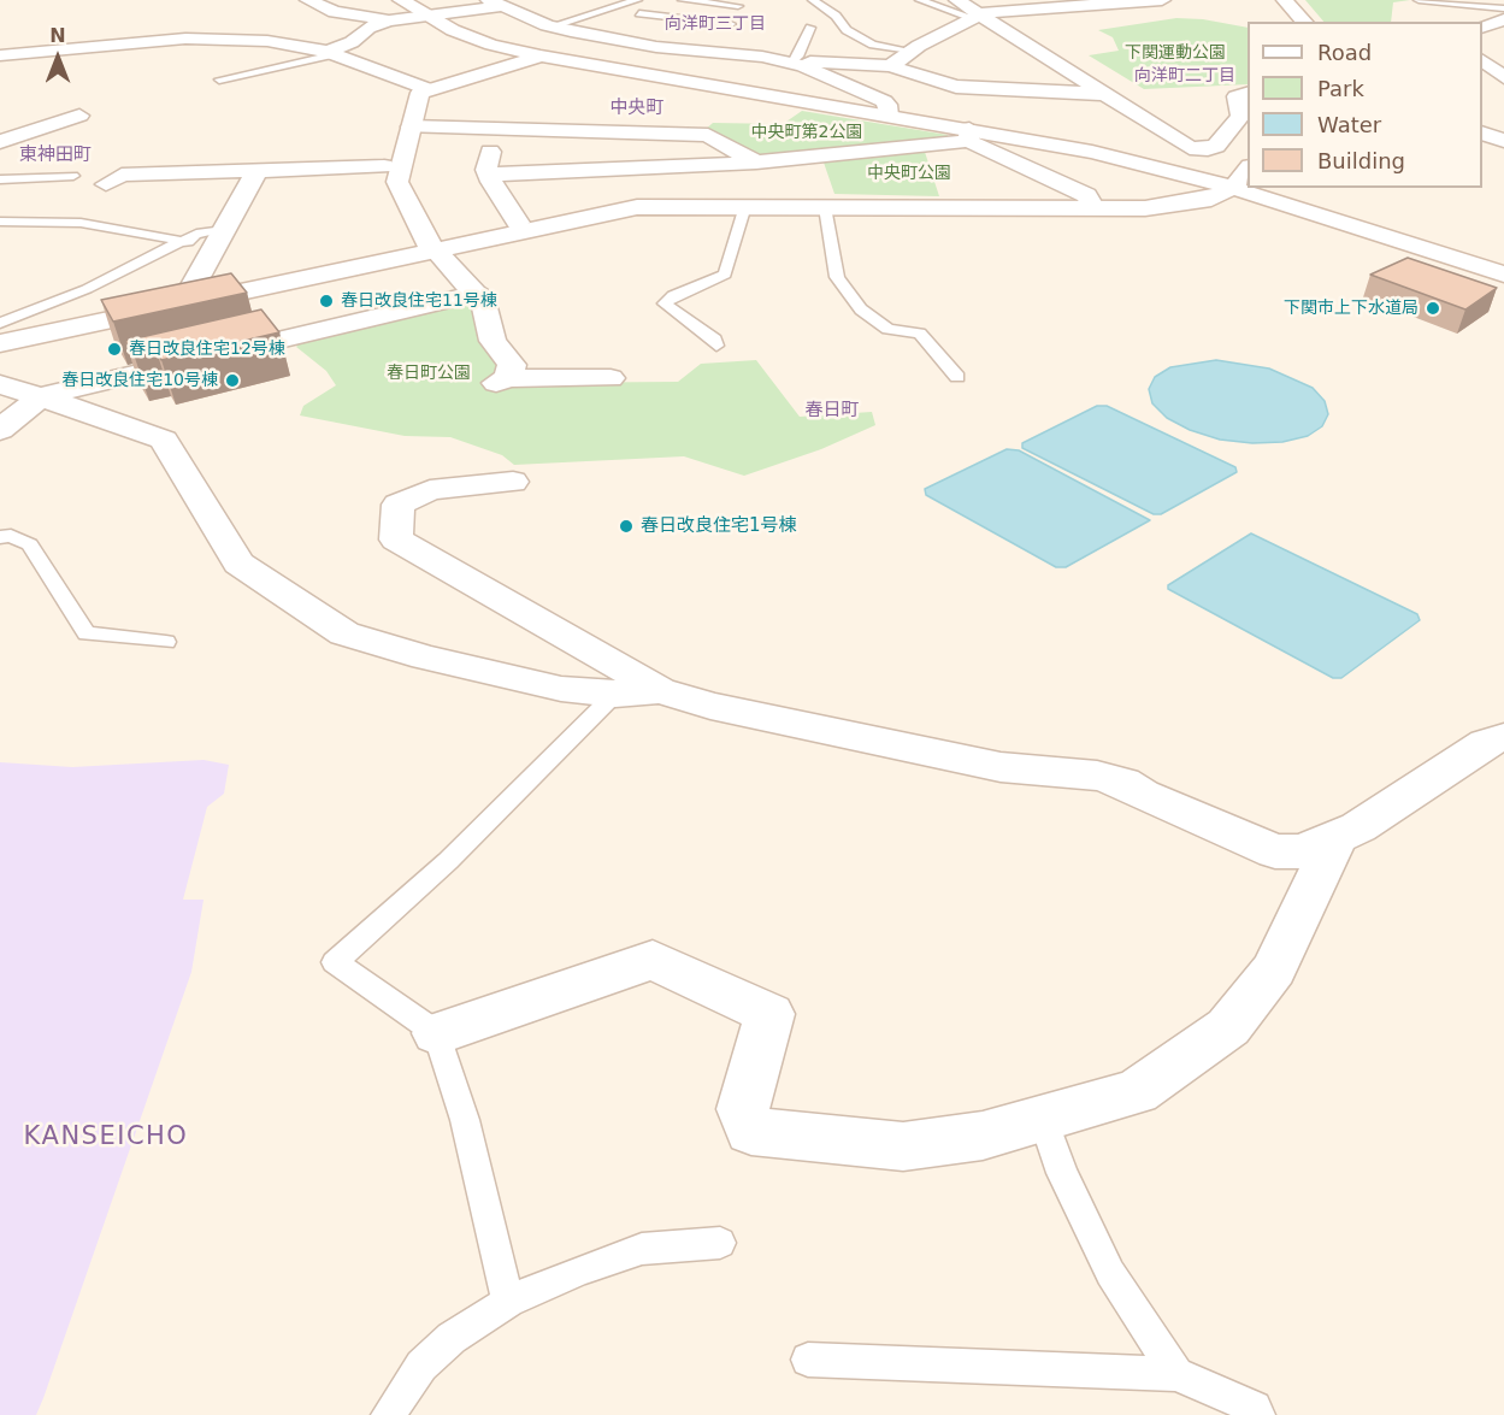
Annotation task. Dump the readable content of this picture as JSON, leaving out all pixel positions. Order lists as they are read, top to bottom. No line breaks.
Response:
{"districts":["向洋町三丁目","向洋町二丁目","中央町","東神田町","春日町","KANSEICHO"],"parks":["下関運動公園","中央町第2公園","中央町公園","春日町公園"],"places":["春日改良住宅11号棟","下関市上下水道局","春日改良住宅12号棟","春日改良住宅10号棟","春日改良住宅1号棟"],"legend":["Road","Park","Water","Building"],"north":"top"}
